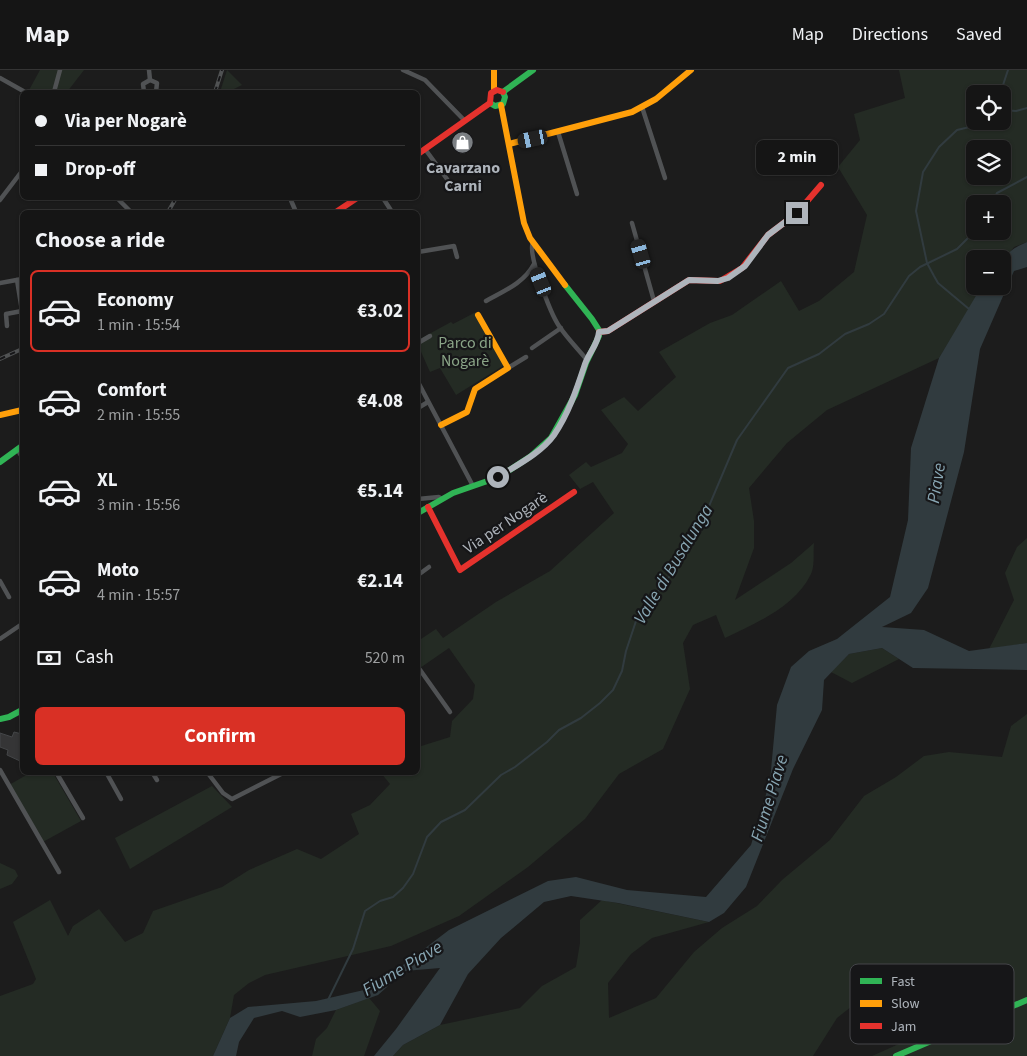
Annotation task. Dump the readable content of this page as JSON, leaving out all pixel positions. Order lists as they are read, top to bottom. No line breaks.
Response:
{"streets":{"street":["Via per Nogarè"]},"water":["Piave","Valle di Busalunga","Fiume Piave"],"parks":["Parco di Nogarè"],"places":{"shop":["Cavarzano Carni"]},"legend":["Fast","Slow","Jam"],"page":{"header":"Map","nav":["Map","Directions","Saved"],"map_buttons":["+","−"],"banner":["Via per Nogarè","Drop-off"],"bubble":"2 min","heading":"Choose a ride","list":[{"name":"Economy","note":"1 min · 15:54","value":"€3.02"},{"name":"Comfort","note":"2 min · 15:55","value":"€4.08"},{"name":"XL","note":"3 min · 15:56","value":"€5.14"},{"name":"Moto","note":"4 min · 15:57","value":"€2.14"}],"pay":["Cash","520 m"],"buttons":"Confirm"}}
